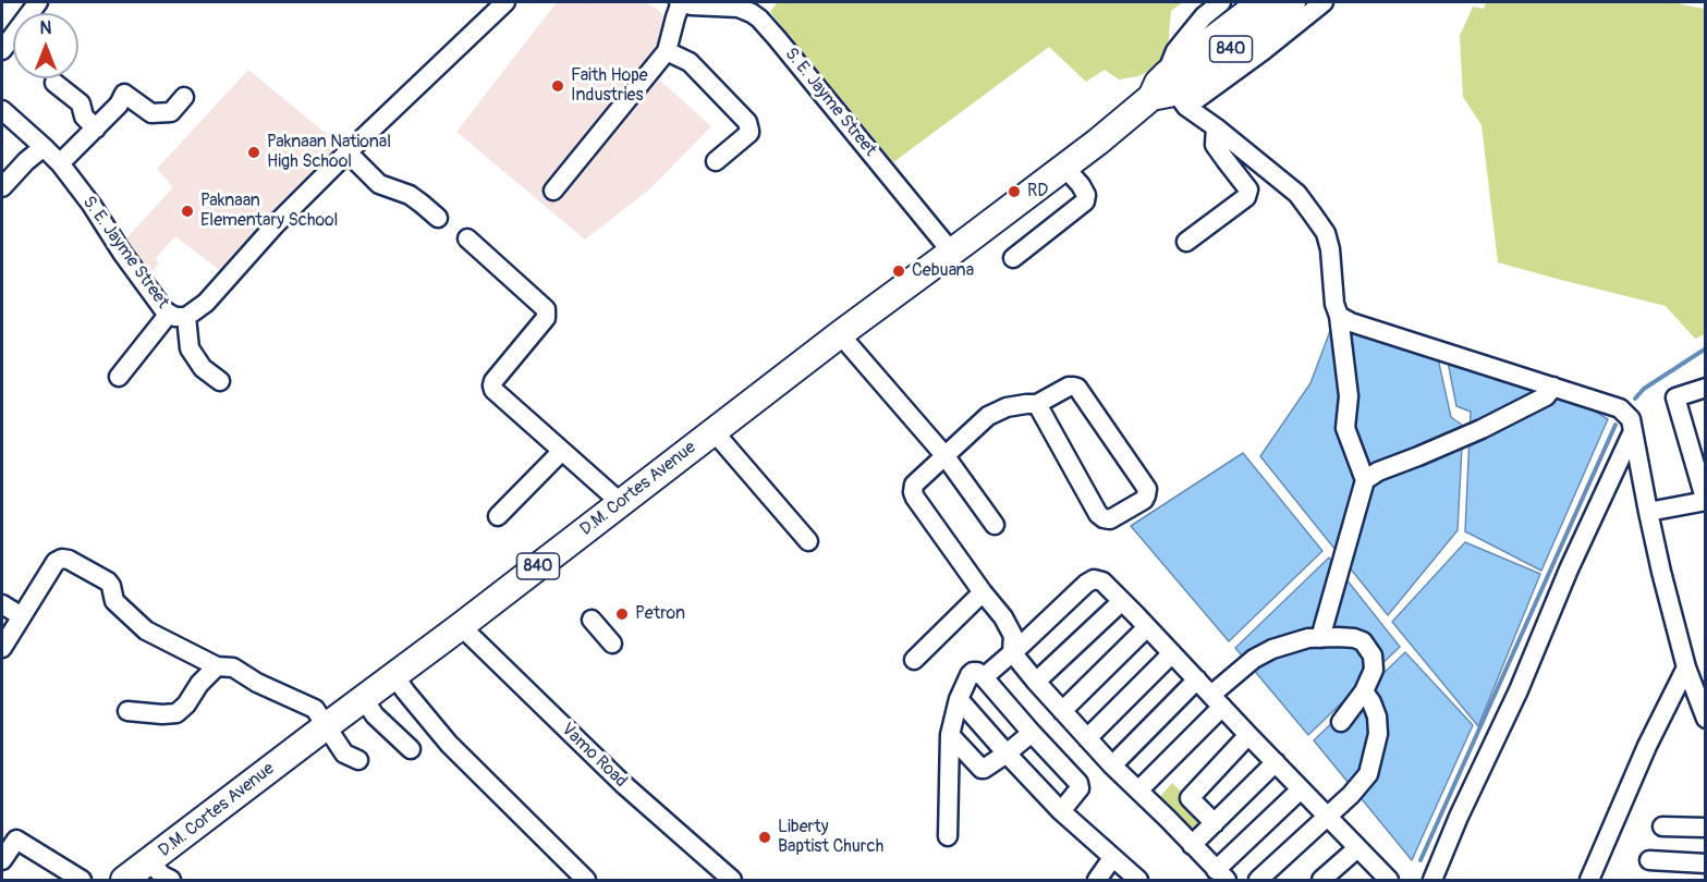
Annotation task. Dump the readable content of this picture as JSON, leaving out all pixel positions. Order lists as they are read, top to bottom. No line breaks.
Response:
{"streets":{"highway":["840","D.M. Cortes Avenue"],"street":["S. E. Jayme Street","Vamo Road"]},"crossings":[["S. E. Jayme Street","D.M. Cortes Avenue"],["D.M. Cortes Avenue","Vamo Road"]],"places":["Faith Hope Industries","Paknaan National High School","RD","Paknaan Elementary School","Cebuana","Petron","Liberty Baptist Church"],"north":"top"}
